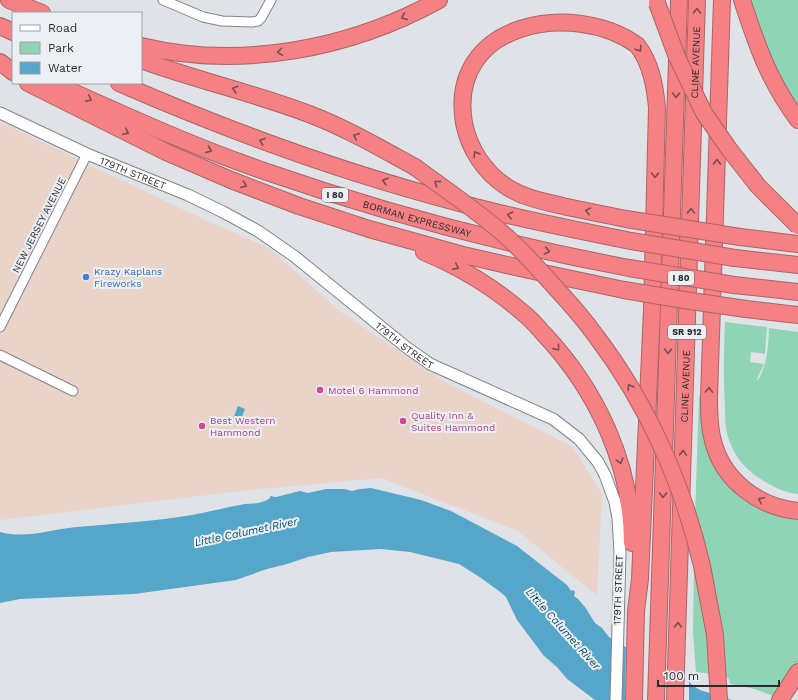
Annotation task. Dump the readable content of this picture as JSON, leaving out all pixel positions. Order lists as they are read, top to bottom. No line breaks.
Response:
{"streets":{"highway":["CLINE AVENUE","I 80","BORMAN EXPRESSWAY","SR 912"],"street":["179TH STREET","NEW JERSEY AVENUE"]},"crossings":[["179TH STREET","NEW JERSEY AVENUE"]],"water":["Little Calumet River"],"places":["Krazy Kaplans Fireworks","Motel 6 Hammond","Quality Inn & Suites Hammond","Best Western Hammond"],"legend":["Road","Park","Water"],"scale_bar":"100 m"}
